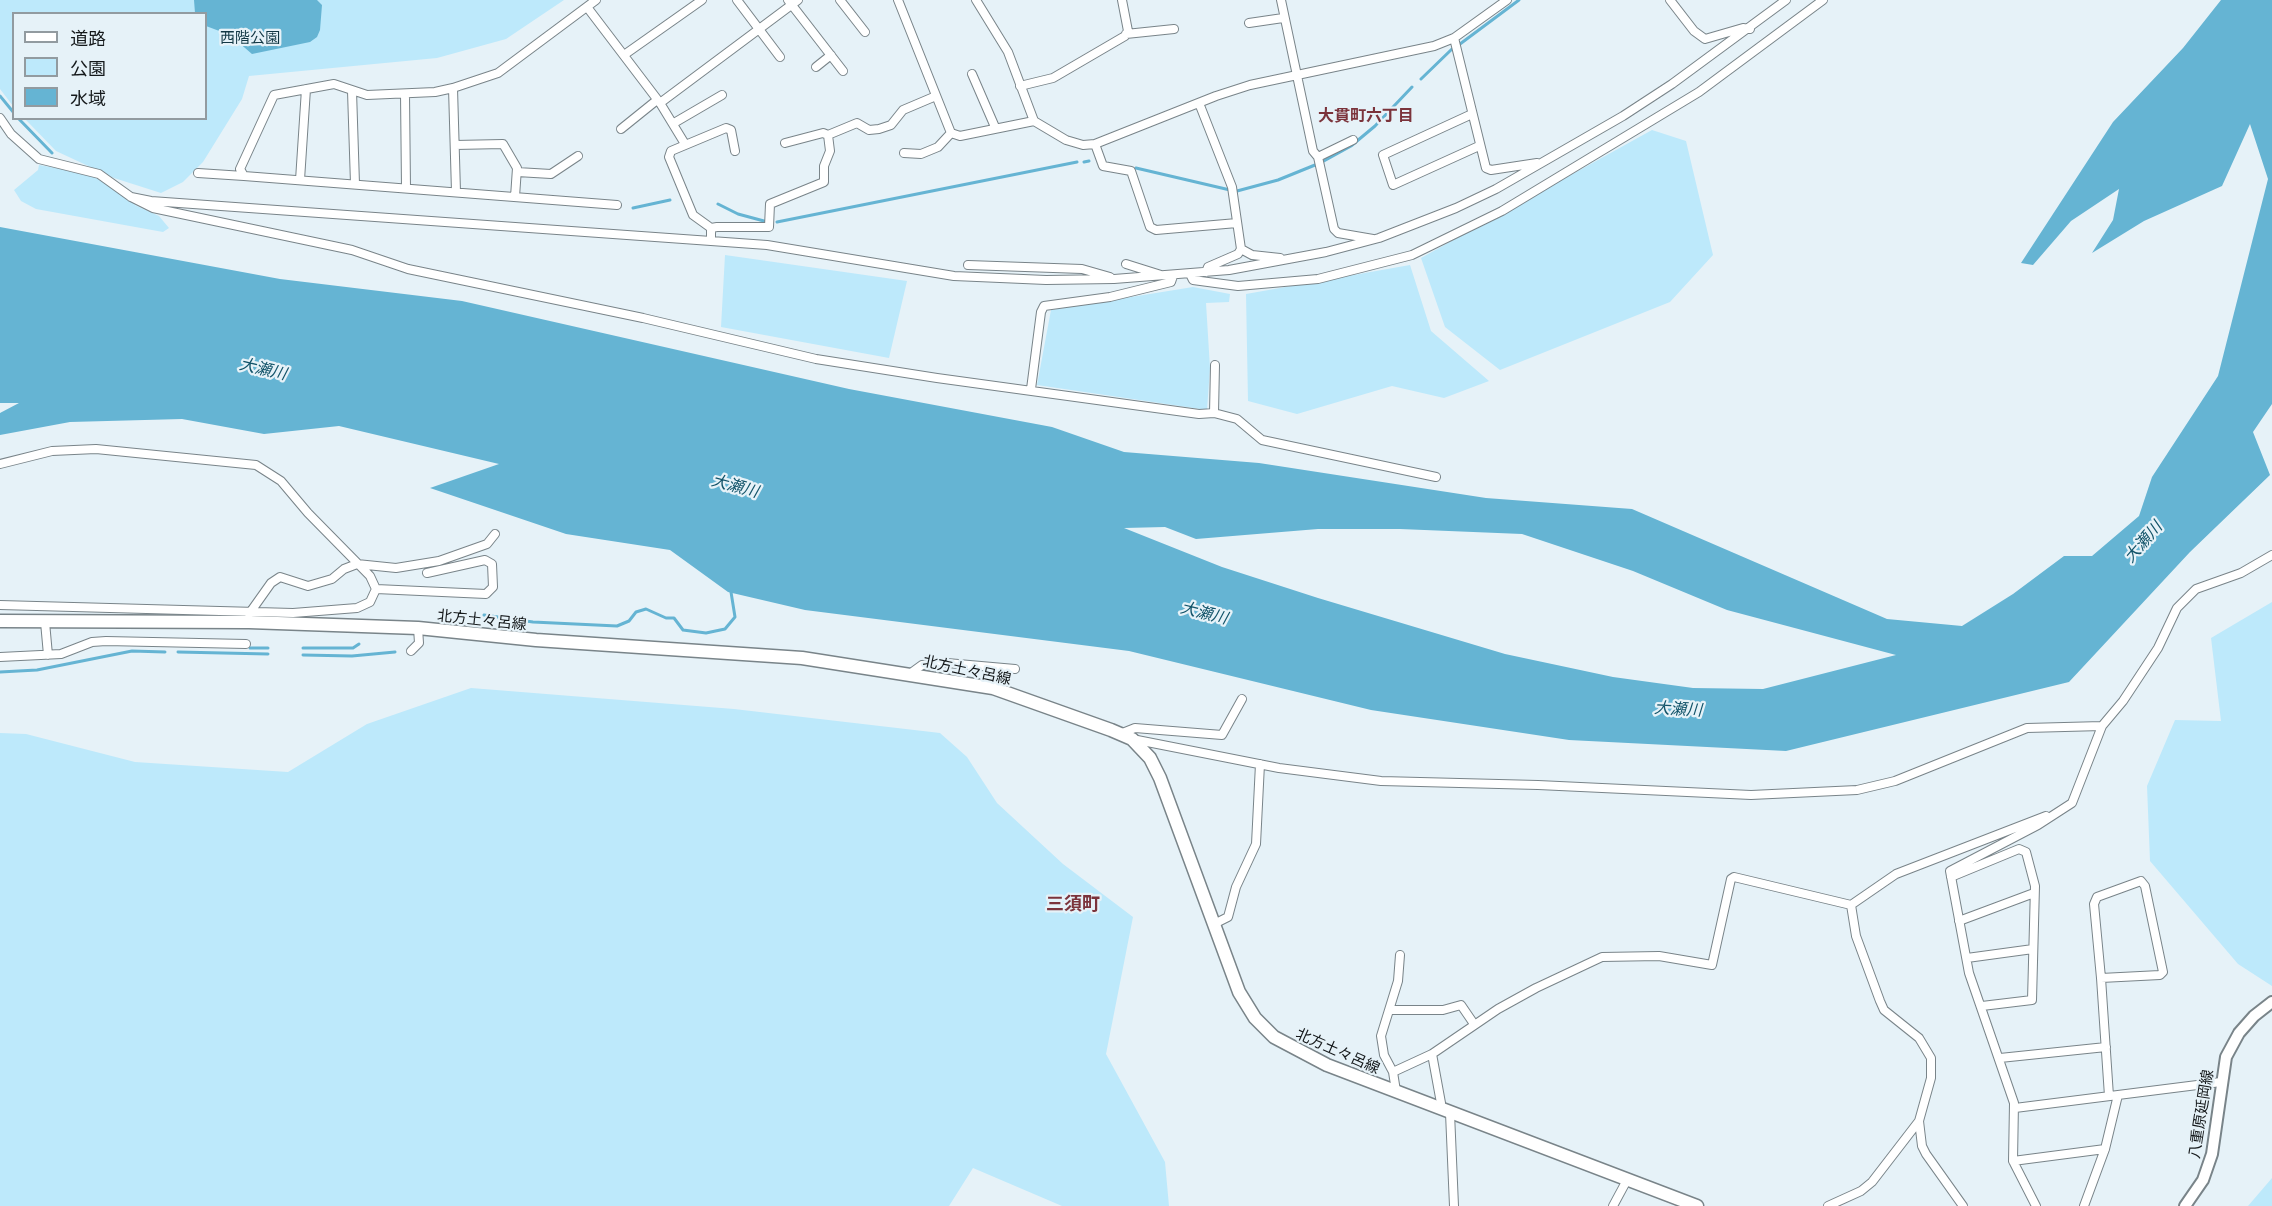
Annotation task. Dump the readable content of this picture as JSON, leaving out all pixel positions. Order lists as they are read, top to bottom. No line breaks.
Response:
{"streets":{"main road":["北方土々呂線","八重原延岡線"]},"districts":["大貫町六丁目","三須町"],"water":["大瀬川"],"parks":["西階公園"],"legend":["道路","公園","水域"]}
